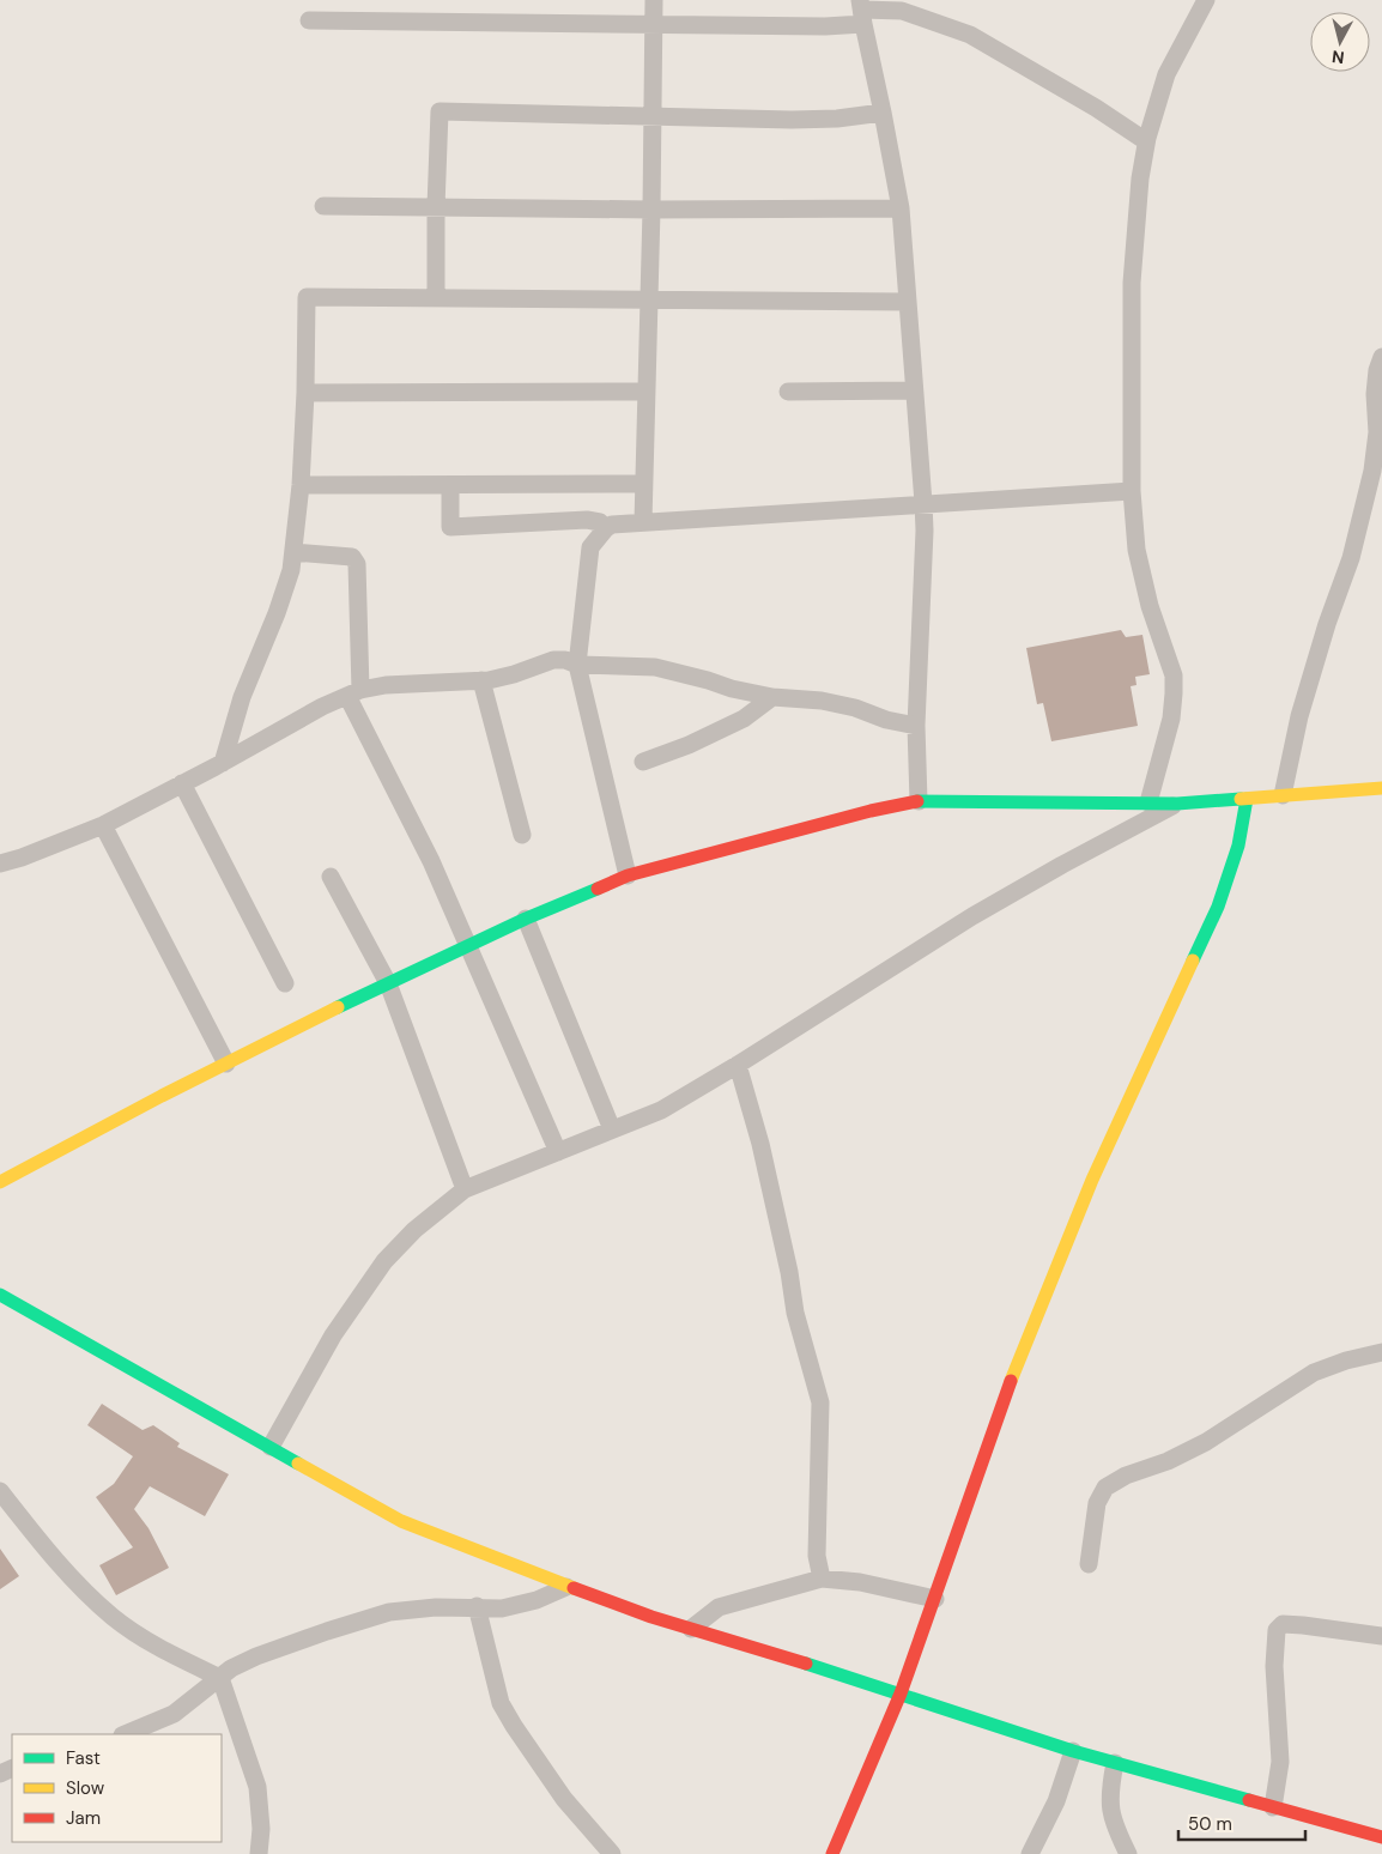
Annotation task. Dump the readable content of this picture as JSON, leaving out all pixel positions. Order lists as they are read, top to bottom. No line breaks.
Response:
{"legend":["Fast","Slow","Jam"],"scale_bar":"50 m","north":"bottom"}
